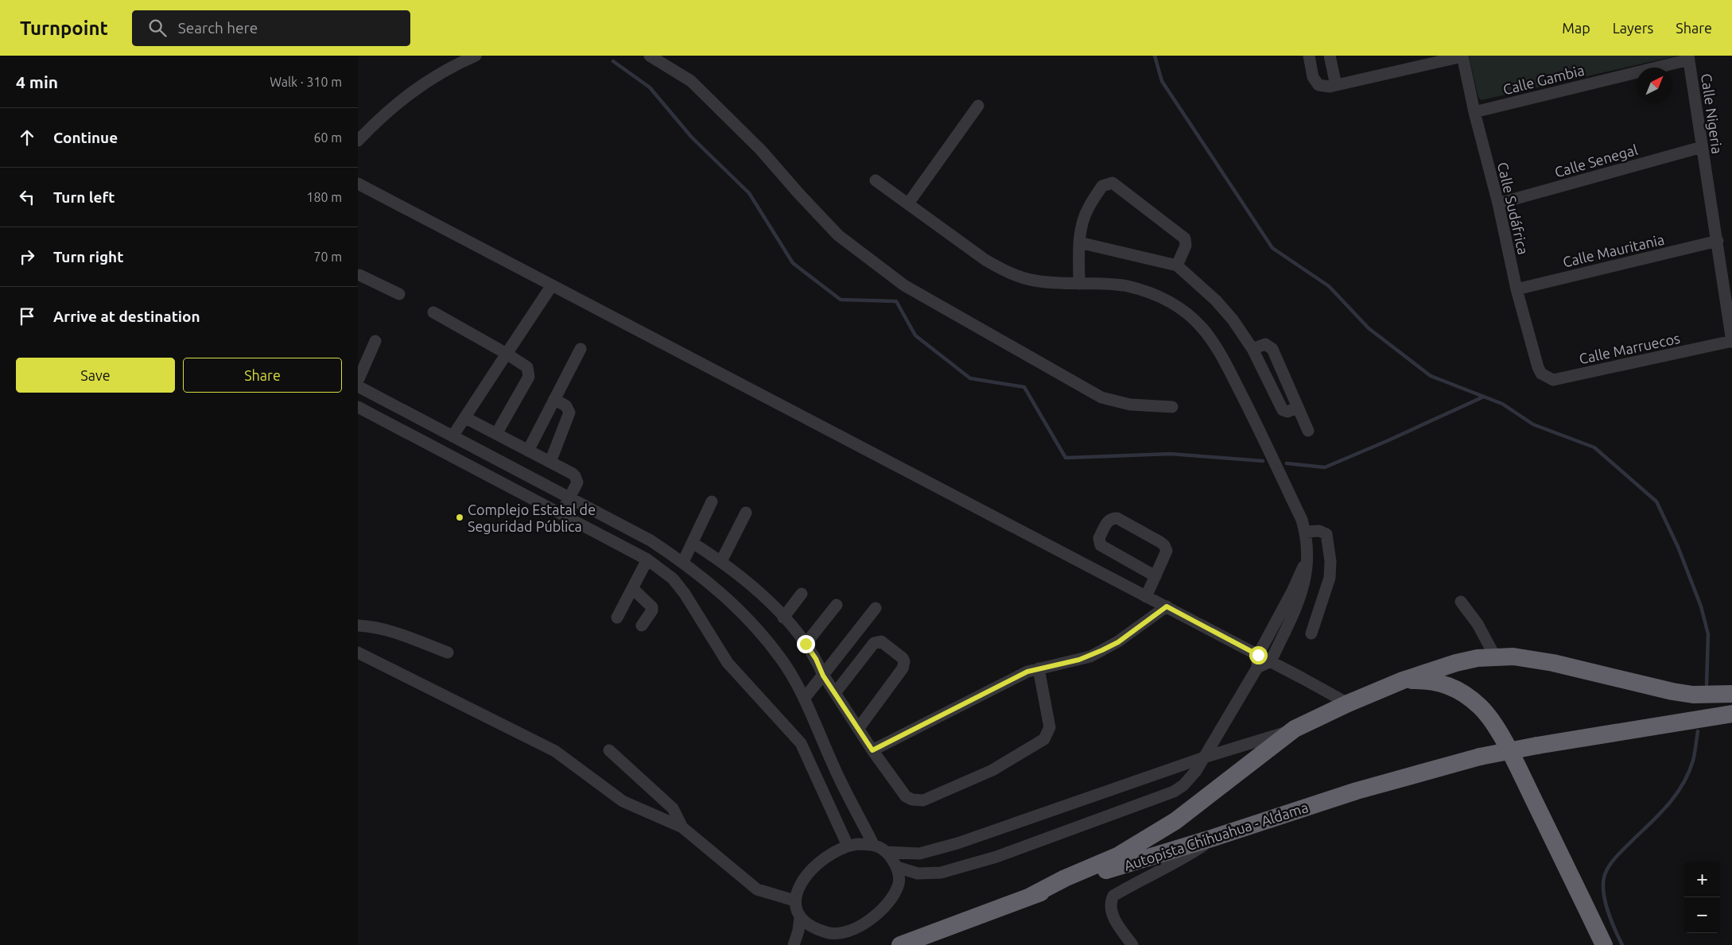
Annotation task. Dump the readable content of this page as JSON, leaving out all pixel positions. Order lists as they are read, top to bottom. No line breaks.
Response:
{"streets":{"highway":["Autopista Chihuahua - Aldama"],"street":["Calle Gambia","Calle Nigeria","Calle Senegal","Calle Sudáfrica","Calle Mauritania","Calle Marruecos"]},"crossings":[["Calle Gambia","Calle Nigeria"],["Calle Gambia","Calle Sudáfrica"],["Calle Nigeria","Calle Senegal"],["Calle Nigeria","Calle Mauritania"],["Calle Nigeria","Calle Marruecos"],["Calle Senegal","Calle Sudáfrica"],["Calle Sudáfrica","Calle Mauritania"],["Calle Sudáfrica","Calle Marruecos"]],"places":["Complejo Estatal de Seguridad Pública"],"north":"top right","page":{"header":"Turnpoint","search":"Search here","nav":["Map","Layers","Share"],"heading":["4 min","Walk · 310 m"],"list":[["Continue","60 m"],["Turn left","180 m"],["Turn right","70 m"],"Arrive at destination"],"buttons":["Save","Share"],"map_buttons":["+","−"]}}
